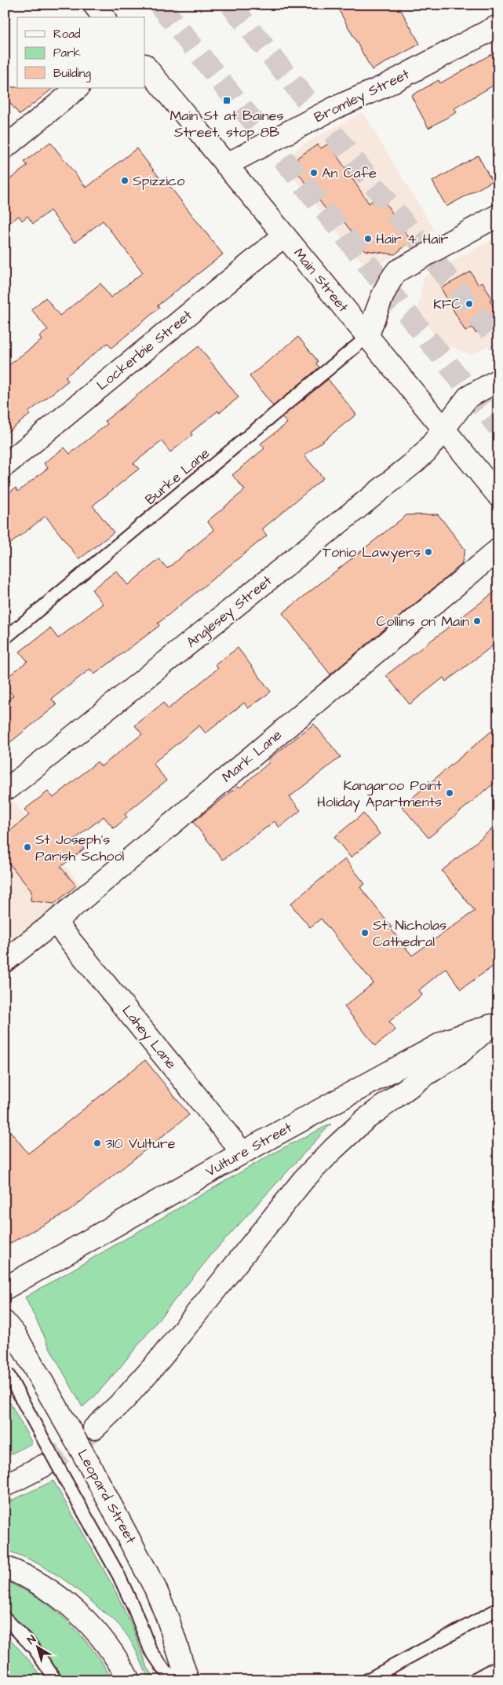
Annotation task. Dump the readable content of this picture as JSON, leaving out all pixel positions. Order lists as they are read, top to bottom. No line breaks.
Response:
{"streets":{"main road":["Bromley Street","Main Street","Lockerbie Street","Anglesey Street","Mark Lane","Lahey Lane","Vulture Street","Leopard Street"],"lane":["Burke Lane"]},"crossings":[["Bromley Street","Main Street"],["Main Street","Lockerbie Street"],["Main Street","Burke Lane"],["Main Street","Anglesey Street"],["Mark Lane","Lahey Lane"],["Lahey Lane","Vulture Street"]],"places":{"transit":["Main St at Baines Street, stop 8B"],"other":["An Cafe","Spizzico","Hair 4 Hair","KFC","Tonio Lawyers","Collins on Main","Kangaroo Point Holiday Apartments","St Joseph's Parish School","St. Nicholas Cathedral","310 Vulture"]},"legend":["Road","Park","Building"],"north":"top left"}
